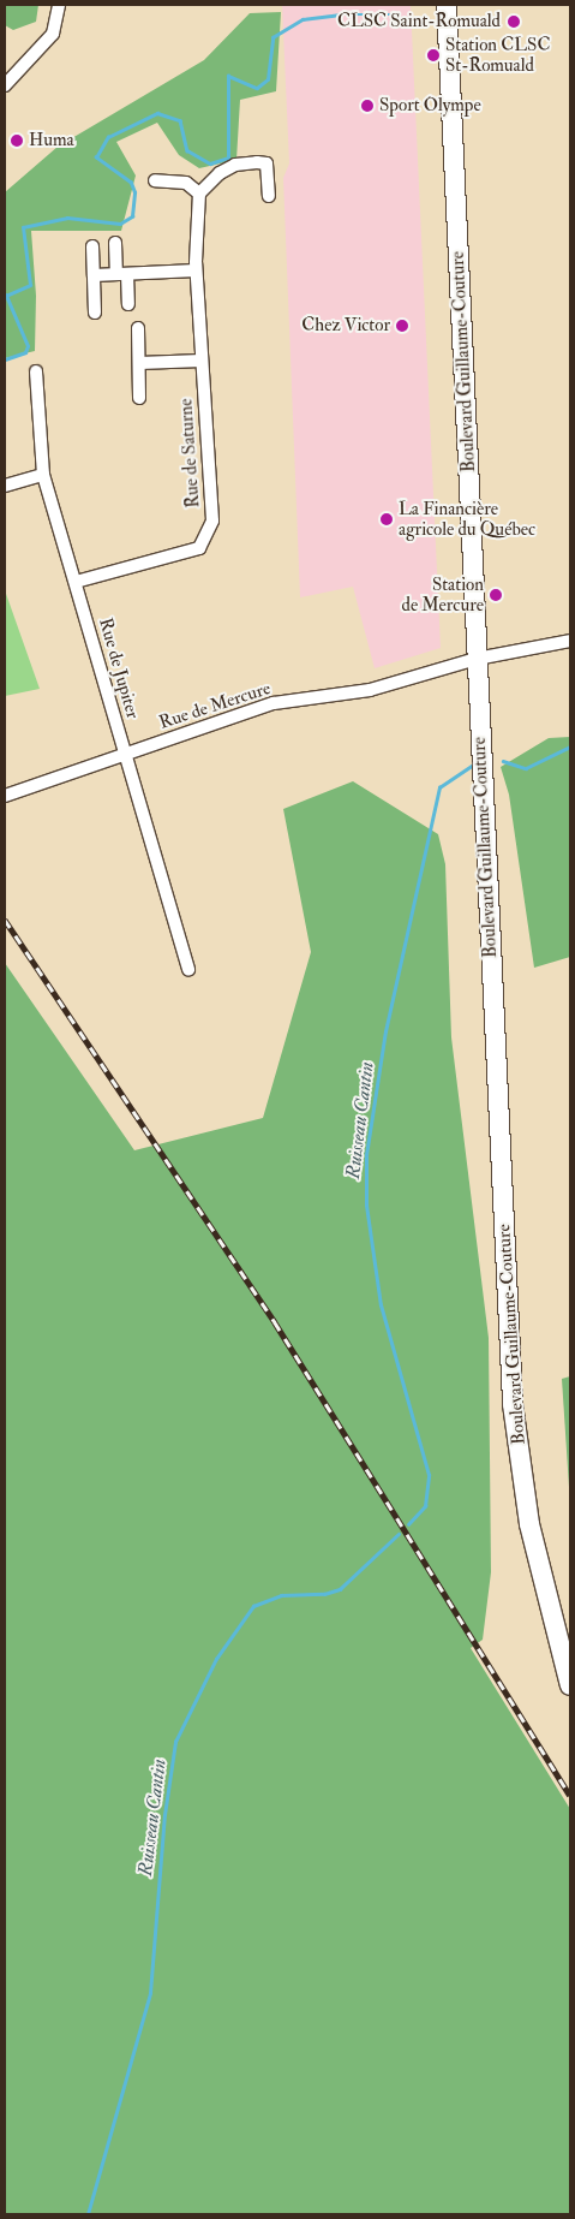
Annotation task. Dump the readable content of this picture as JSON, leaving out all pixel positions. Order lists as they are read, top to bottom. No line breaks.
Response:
{"streets":{"main road":["Boulevard Guillaume-Couture"],"street":["Rue de Saturne","Rue de Jupiter","Rue de Mercure"]},"crossings":[["Boulevard Guillaume-Couture","Rue de Mercure"],["Rue de Saturne","Rue de Jupiter"],["Rue de Jupiter","Rue de Mercure"]],"water":["Ruisseau Cantin"],"places":["CLSC Saint-Romuald","Station CLSC St-Romuald","Sport Olympe","Huma","Chez Victor","La Financière agricole du Québec","Station de Mercure"]}
